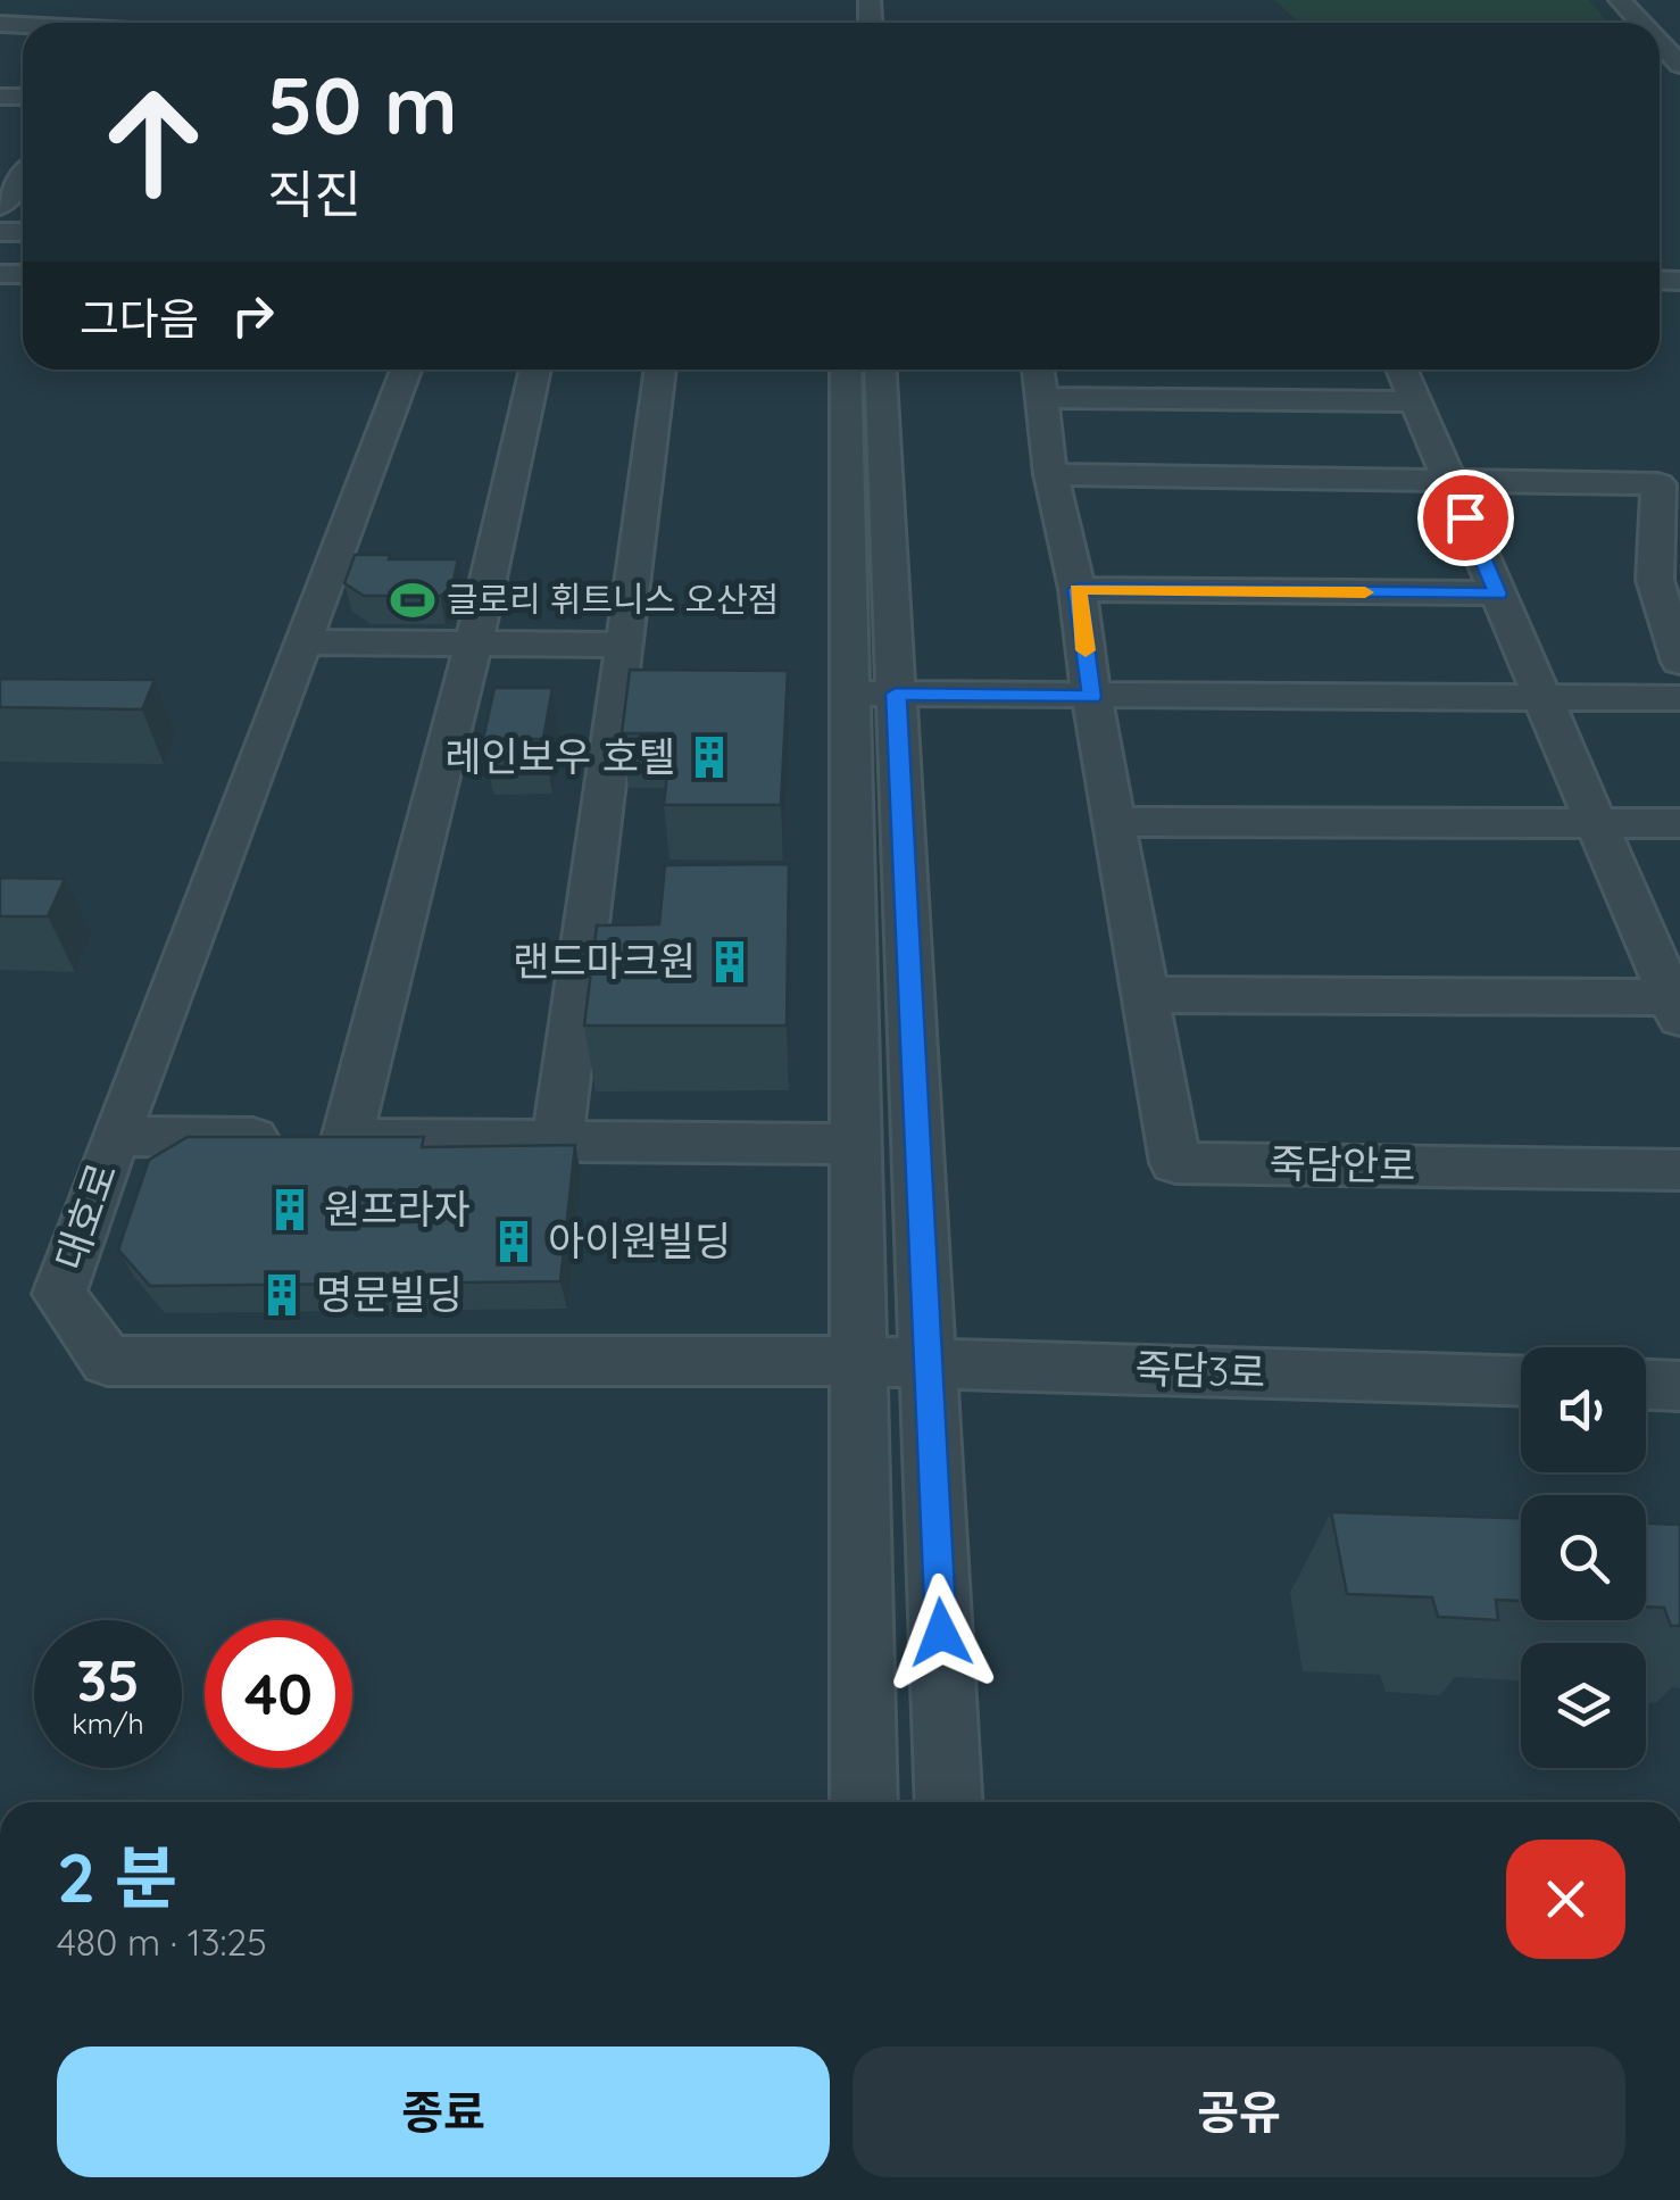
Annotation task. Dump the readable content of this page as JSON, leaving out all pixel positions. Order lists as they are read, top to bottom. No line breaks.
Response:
{"streets":{"street":["죽담안로","대호로","죽담3로"]},"crossings":[["대호로","죽담3로"]],"places":{"sports":["글로리 휘트니스 오산점"],"building":["레인보우 호텔","랜드마크원","원프라자","아이원빌딩","명문빌딩"]},"page":{"turn":["50 m","직진"],"then":"그다음","speed":"35 km/h","limit":"40","heading":["2 분","480 m · 13:25"],"buttons":["종료","공유"]}}
